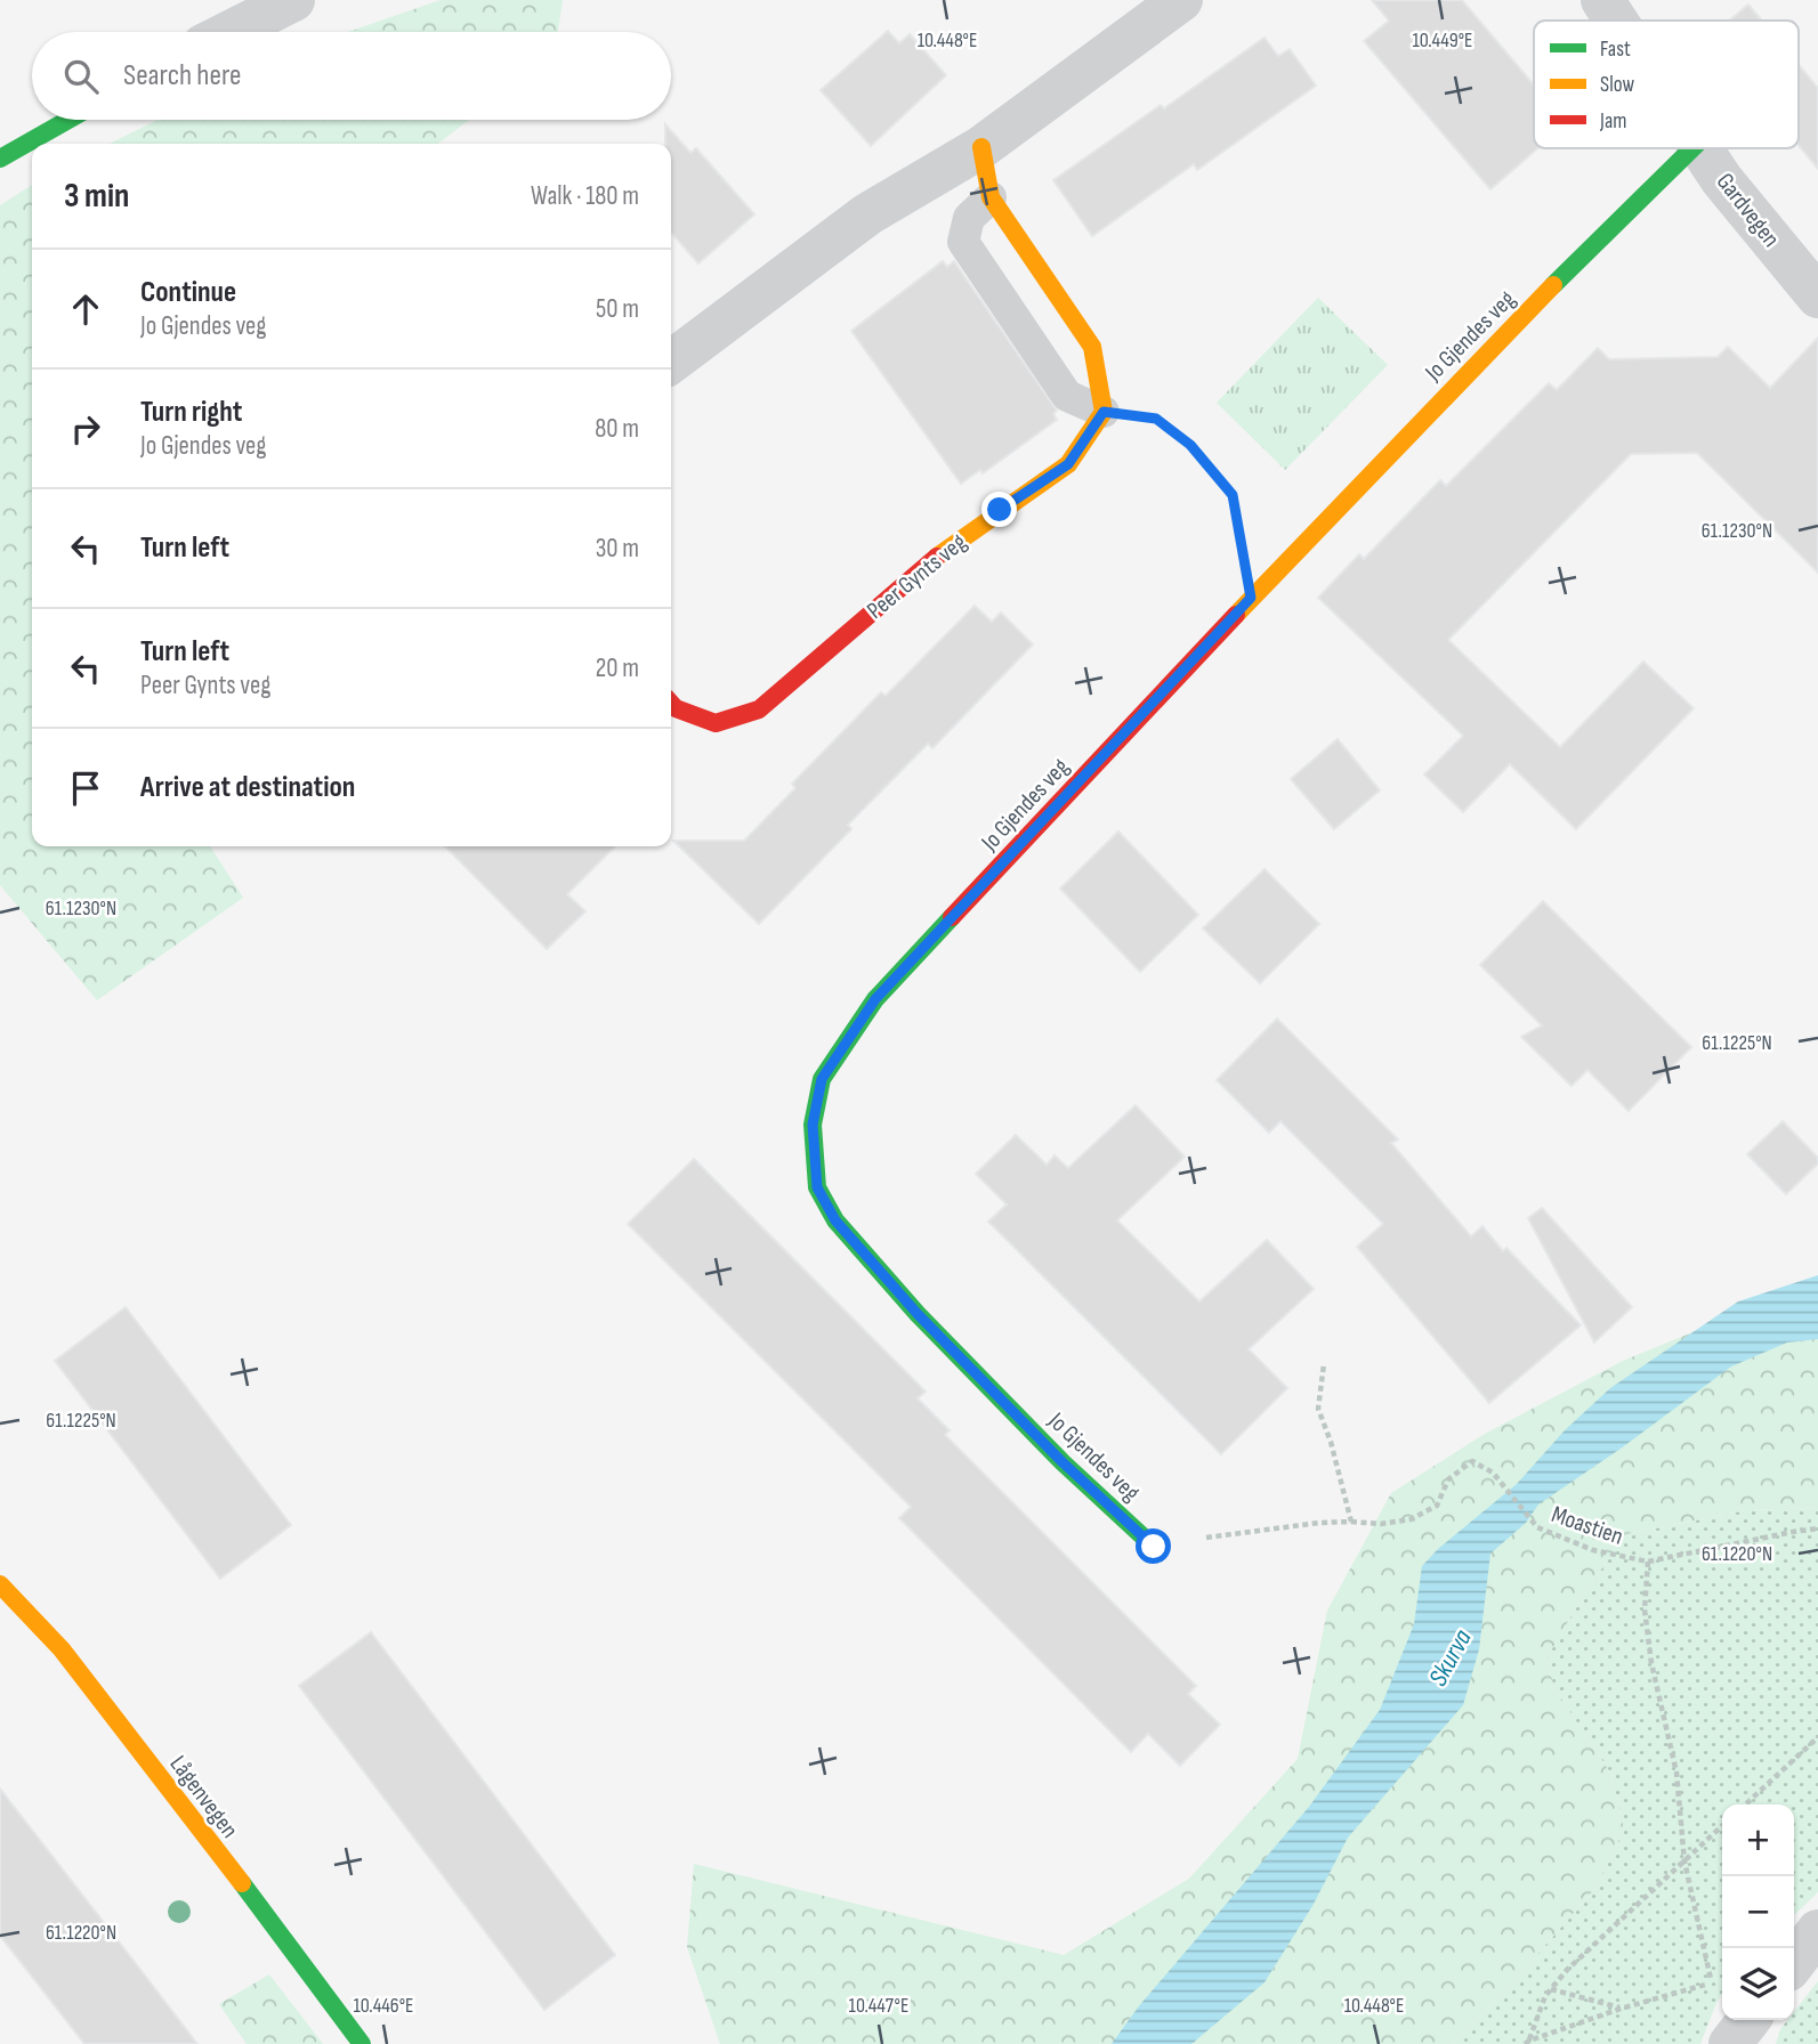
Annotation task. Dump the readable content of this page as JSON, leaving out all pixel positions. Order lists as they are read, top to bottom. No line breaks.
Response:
{"streets":{"street":["Gardvegen","Jo Gjendes veg","Peer Gynts veg","Lågenvegen"],"path":["Moastien"]},"crossings":[["Jo Gjendes veg","Moastien"]],"water":["Skurva"],"legend":["Fast","Slow","Jam"],"page":{"search":"Search here","heading":["3 min","Walk · 180 m"],"list":[["Continue","Jo Gjendes veg","50 m"],["Turn right","Jo Gjendes veg","80 m"],["Turn left","30 m"],["Turn left","Peer Gynts veg","20 m"],"Arrive at destination"],"map_buttons":["+","−"]},"coordinates":["10.449°E","10.448°E","61.1230°N","61.1225°N","61.1220°N","10.446°E","10.447°E"]}
